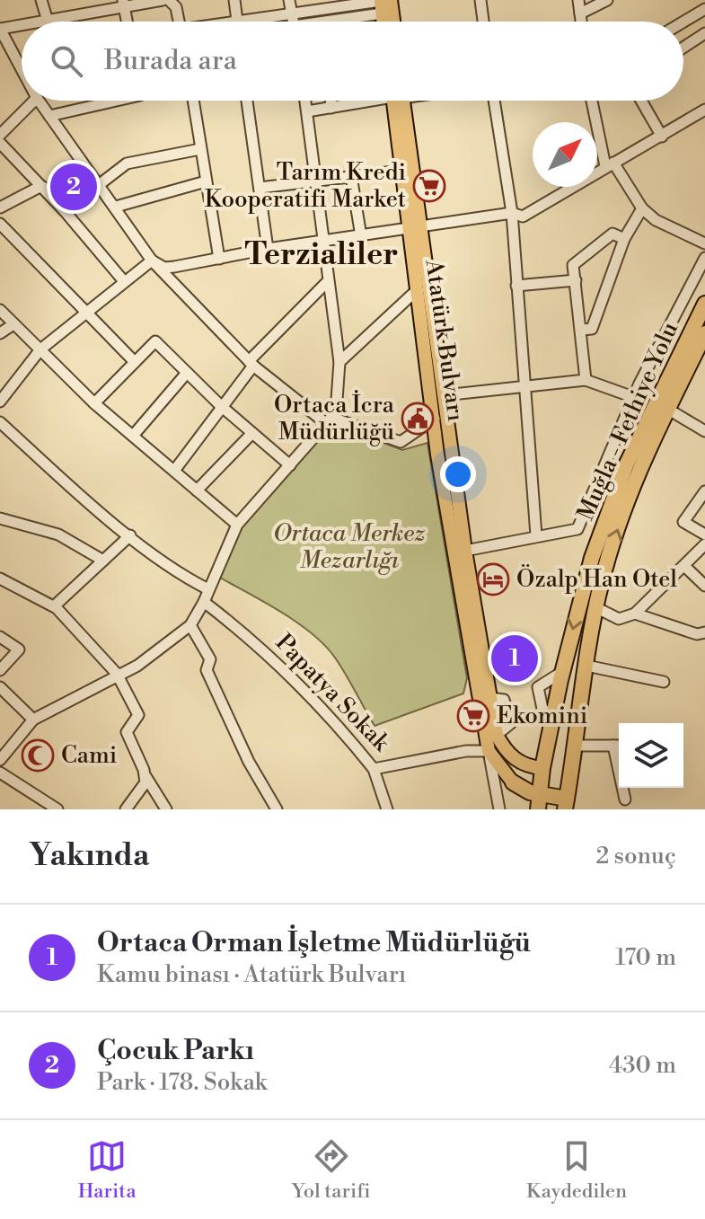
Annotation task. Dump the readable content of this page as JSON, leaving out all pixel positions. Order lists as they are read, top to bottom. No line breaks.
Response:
{"streets":{"highway":["Muğla - Fethiye Yolu"],"main road":["Atatürk Bulvarı"],"street":["Papatya Sokak"]},"crossings":[["Atatürk Bulvarı","Muğla - Fethiye Yolu"],["Atatürk Bulvarı","Papatya Sokak"]],"districts":["Terzialiler"],"parks":["Ortaca Merkez Mezarlığı"],"places":{"supermarket":["Tarım Kredi Kooperatifi Market","Ekomini"],"public building":["Ortaca İcra Müdürlüğü"],"hotel":["Özalp Han Otel"],"mosque":["Cami"]},"north":"top right","page":{"search":"Burada ara","pins":["2","1"],"heading":["Yakında","2 sonuç"],"list":[{"mark":"1","name":"Ortaca Orman İşletme Müdürlüğü","note":"Kamu binası · Atatürk Bulvarı","value":"170 m"},{"mark":"2","name":"Çocuk Parkı","note":"Park · 178. Sokak","value":"430 m"}],"nav":["Harita","Yol tarifi","Kaydedilen"]}}
